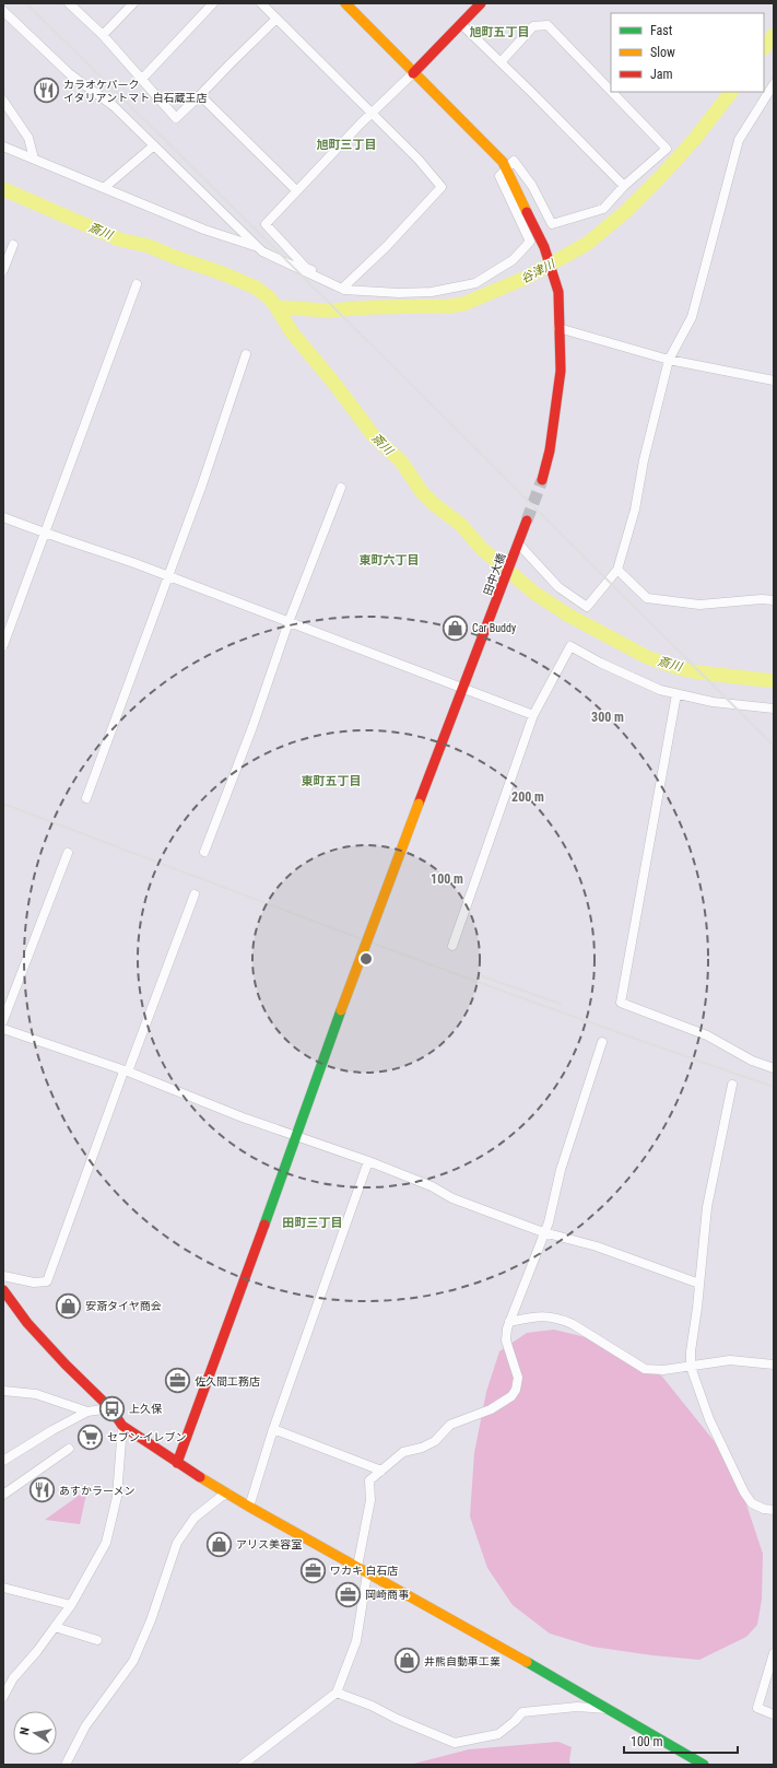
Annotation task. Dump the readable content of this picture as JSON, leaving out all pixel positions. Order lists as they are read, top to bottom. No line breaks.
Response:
{"streets":{"street":["田中大橋"]},"districts":["旭町五丁目","旭町三丁目","東町六丁目","東町五丁目","田町三丁目"],"water":["斎川","谷津川"],"places":{"restaurant":["カラオケパーク イタリアントマト 白石蔵王店","あすかラーメン"],"shop":["Car Buddy","安斎タイヤ商会","アリス美容室","井熊自動車工業"],"office":["佐久間工務店","ワカキ 白石店","岡崎商事"],"bus stop":["上久保"],"supermarket":["セブン-イレブン"]},"legend":["Fast","Slow","Jam"],"scale_bar":"100 m","north":"left","rings":["300 m","200 m","100 m"]}
